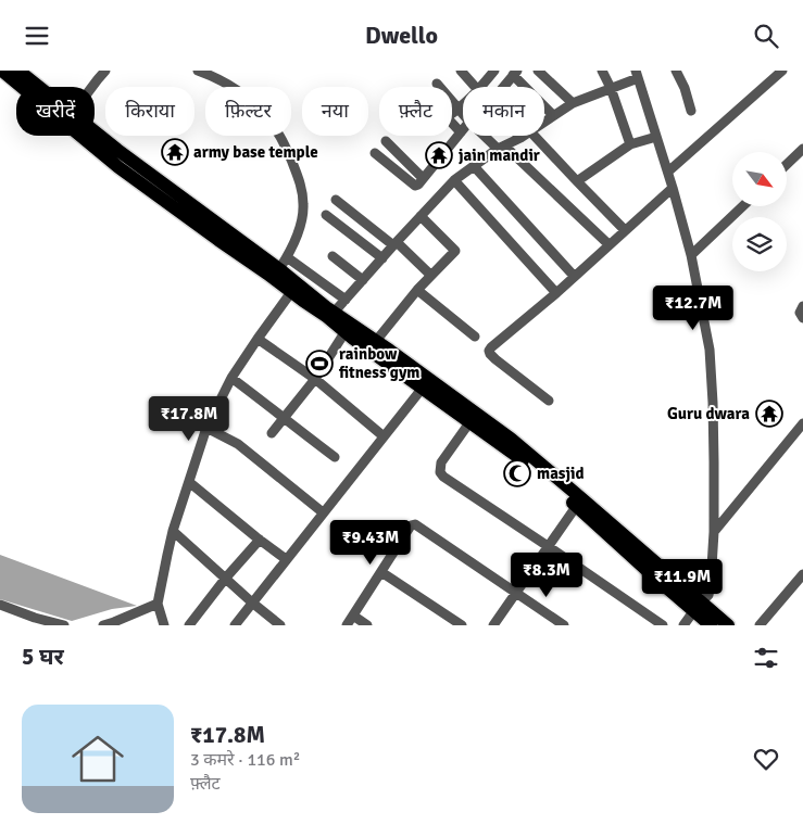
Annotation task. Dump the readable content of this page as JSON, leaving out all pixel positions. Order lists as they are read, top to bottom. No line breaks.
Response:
{"places":{"temple":["army base temple","jain mandir","Guru dwara"],"sports":["rainbow fitness gym"],"mosque":["masjid"]},"north":"bottom right","page":{"header":"Dwello","chip":["खरीदें","किराया","फ़िल्टर","नया","फ़्लैट","मकान"],"price":["₹12.7M","₹17.8M","₹9.43M","₹8.3M","₹11.9M"],"heading":"5 घर","list":[{"name":"₹17.8M","note":"3 कमरे · 116 m² · फ़्लैट"}]}}
